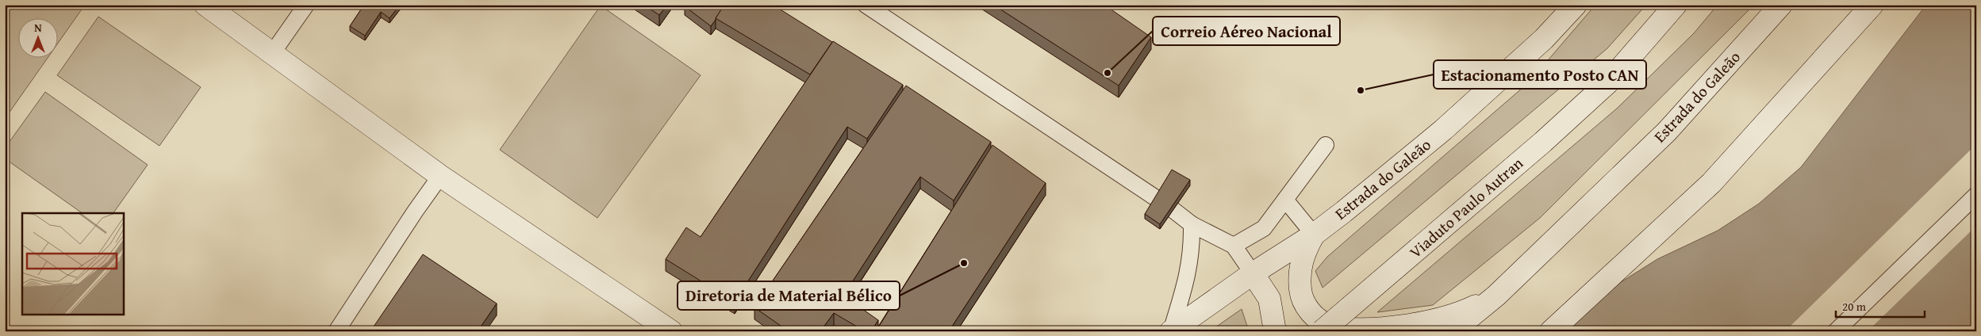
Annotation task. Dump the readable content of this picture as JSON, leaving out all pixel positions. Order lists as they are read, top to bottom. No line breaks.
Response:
{"streets":{"street":["Estrada do Galeão","Viaduto Paulo Autran"]},"places":["Correio Aéreo Nacional","Estacionamento Posto CAN","Diretoria de Material Bélico"],"scale_bar":"20 m","north":"top"}
